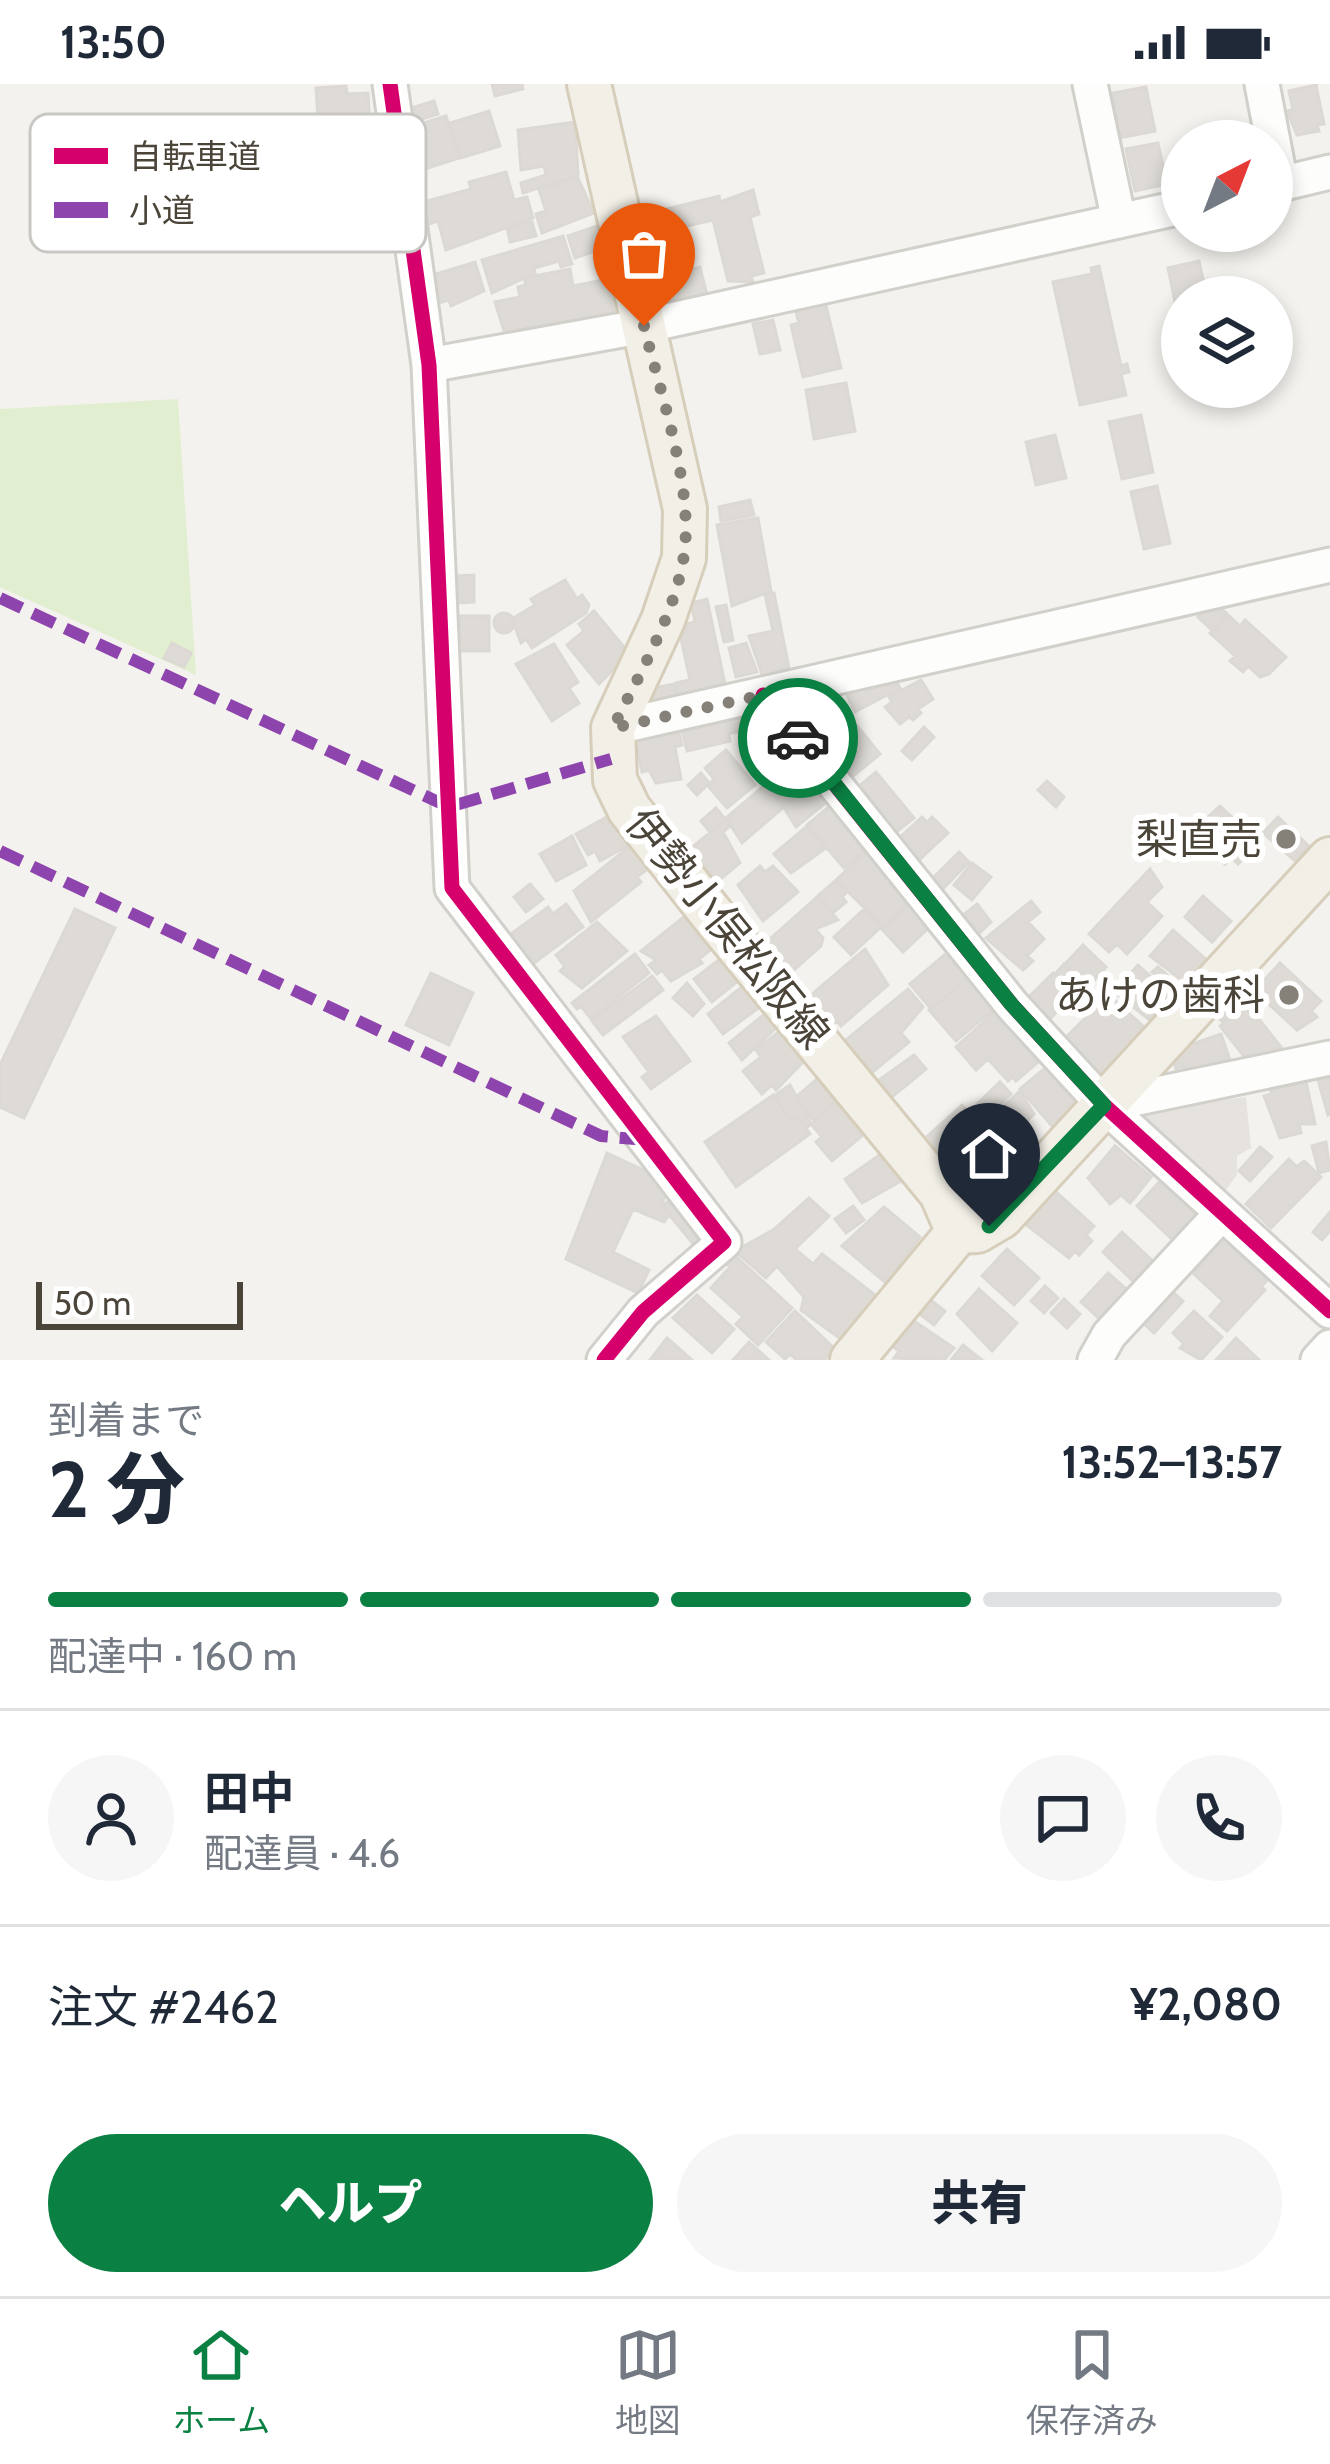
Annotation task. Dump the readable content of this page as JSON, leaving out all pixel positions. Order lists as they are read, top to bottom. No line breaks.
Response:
{"streets":{"main road":["伊勢小俣松阪線"]},"places":["梨直売","あけの歯科"],"legend":["自転車道","小道"],"scale_bar":"50 m","north":"top right","page":{"status":"13:50","scale":"50 m","heading":["2 分","到着まで","13:52–13:57"],"panel":["田中","配達員 · 4.6","注文 #2462","¥2,080"],"bar":"配達中 · 160 m","buttons":["ヘルプ","共有"],"tabs":["ホーム","地図","保存済み"]}}
